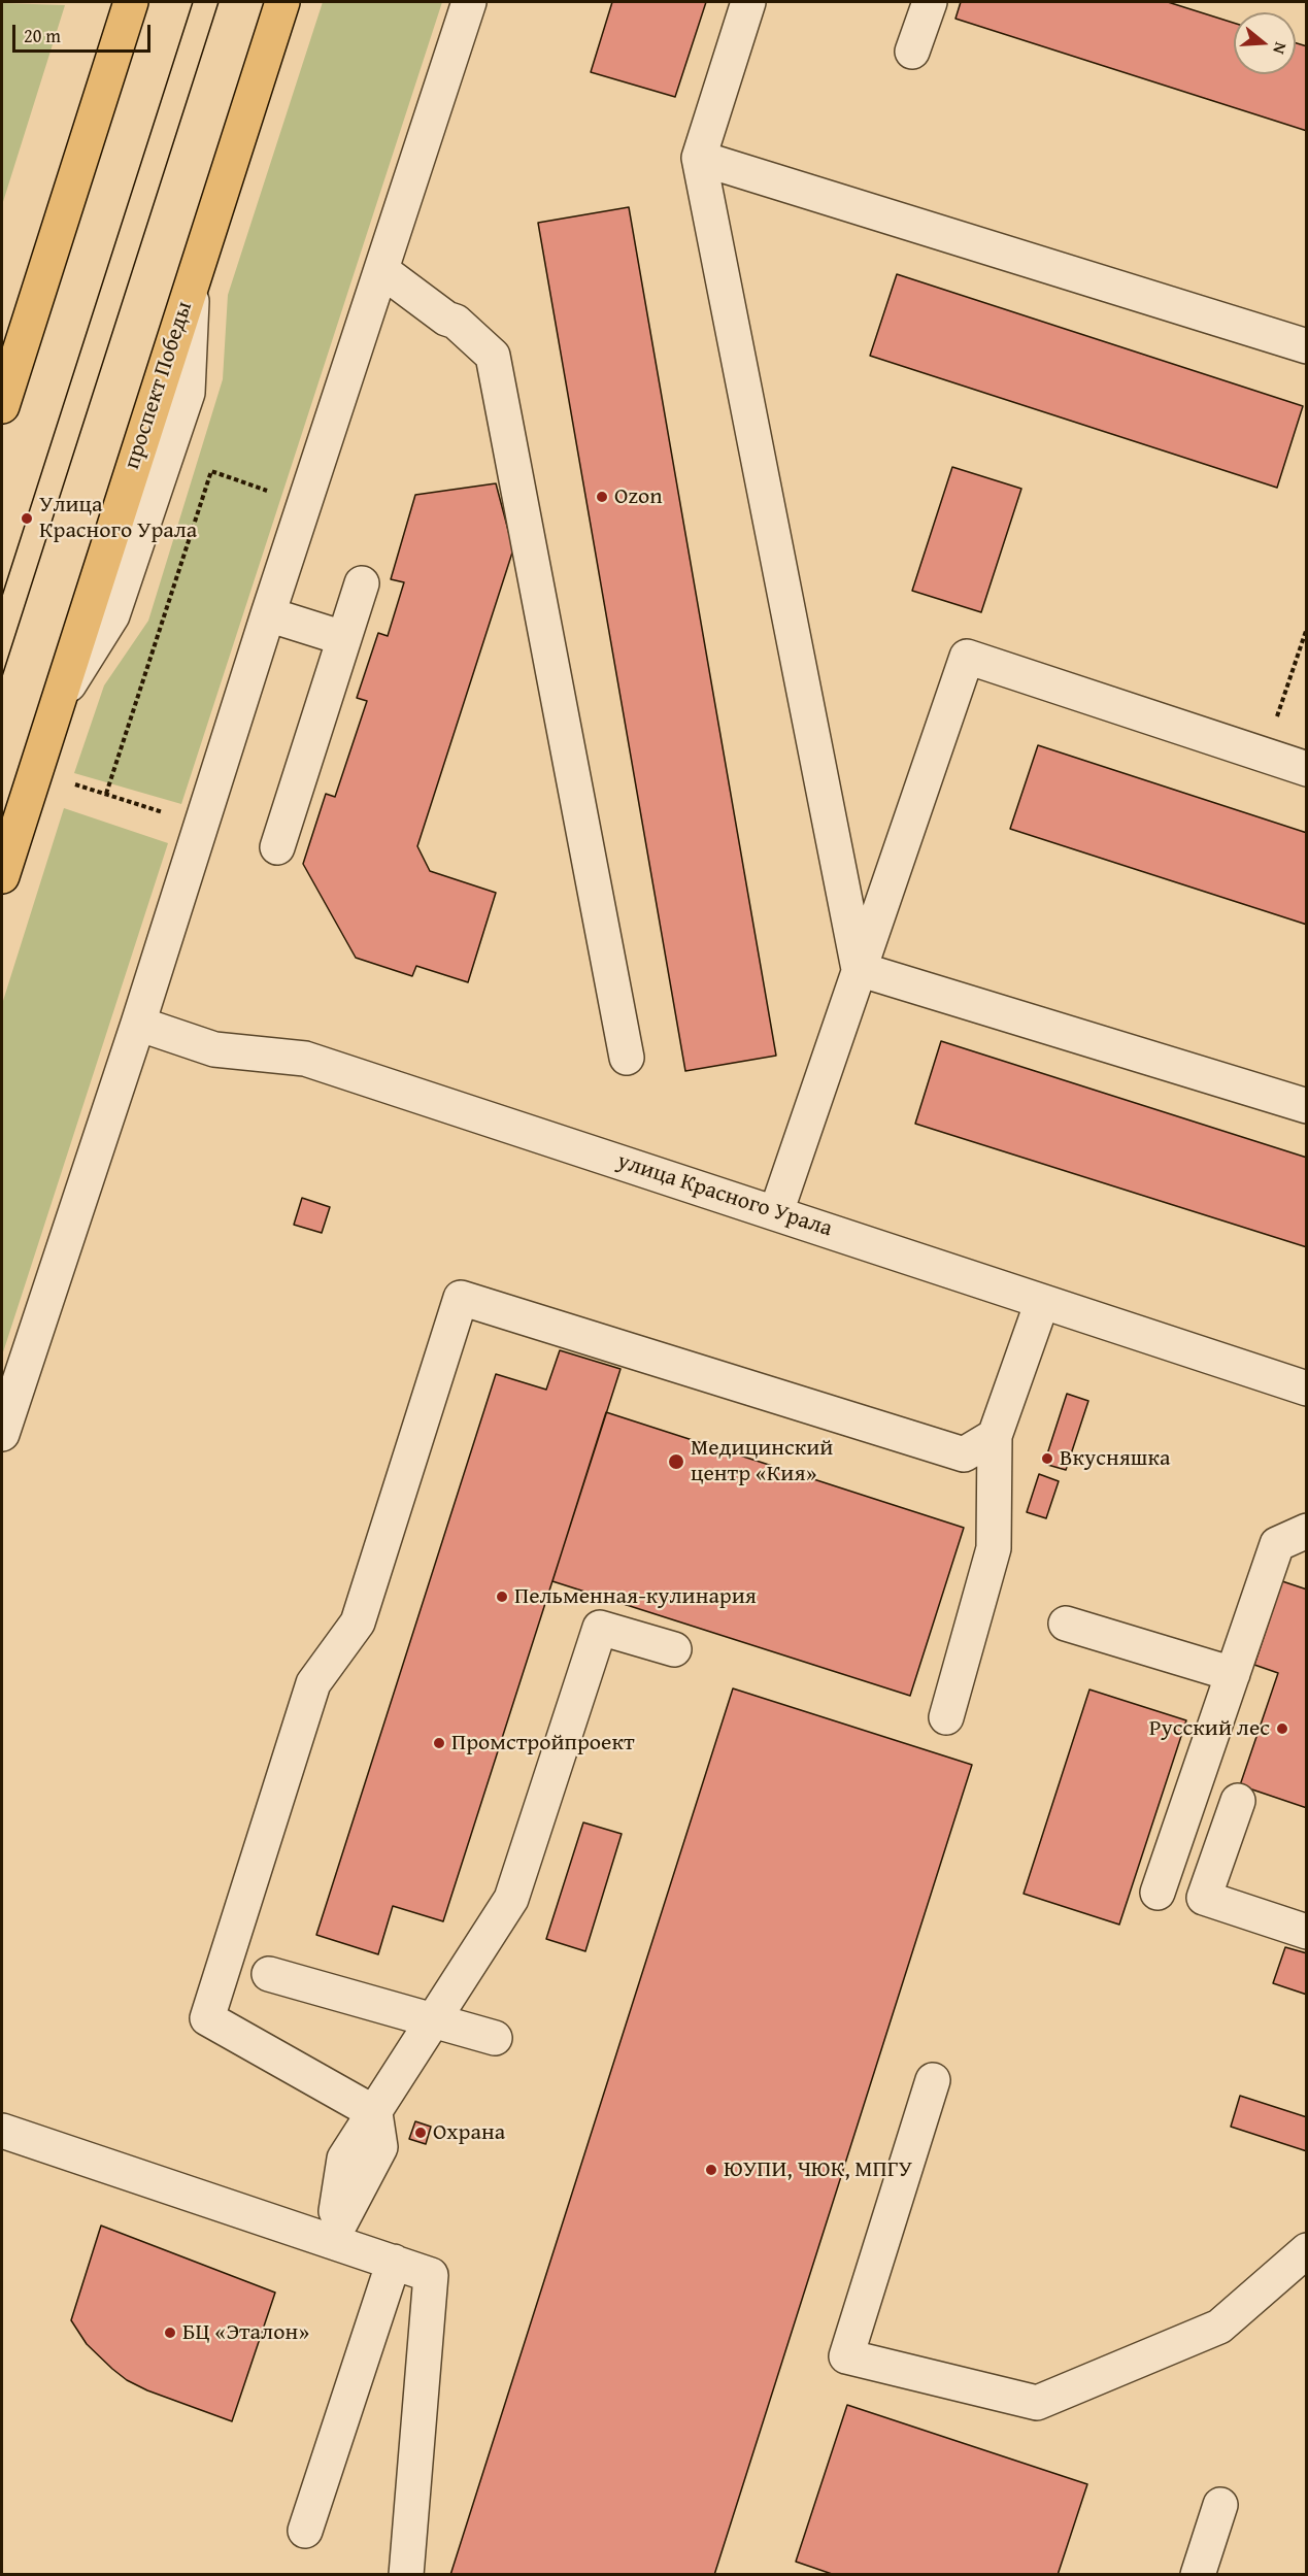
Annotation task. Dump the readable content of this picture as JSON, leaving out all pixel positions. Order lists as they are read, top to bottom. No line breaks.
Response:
{"streets":{"main road":["проспект Победы"],"street":["улица Красного Урала"]},"places":["Ozon","Улица Красного Урала","Вкусняшка","Медицинский центр «Кия»","Пельменная-кулинария","Русский лес","Промстройпроект","Охрана","ЮУПИ, ЧЮК, МПГУ","БЦ «Эталон»"],"scale_bar":"20 m","north":"right"}
